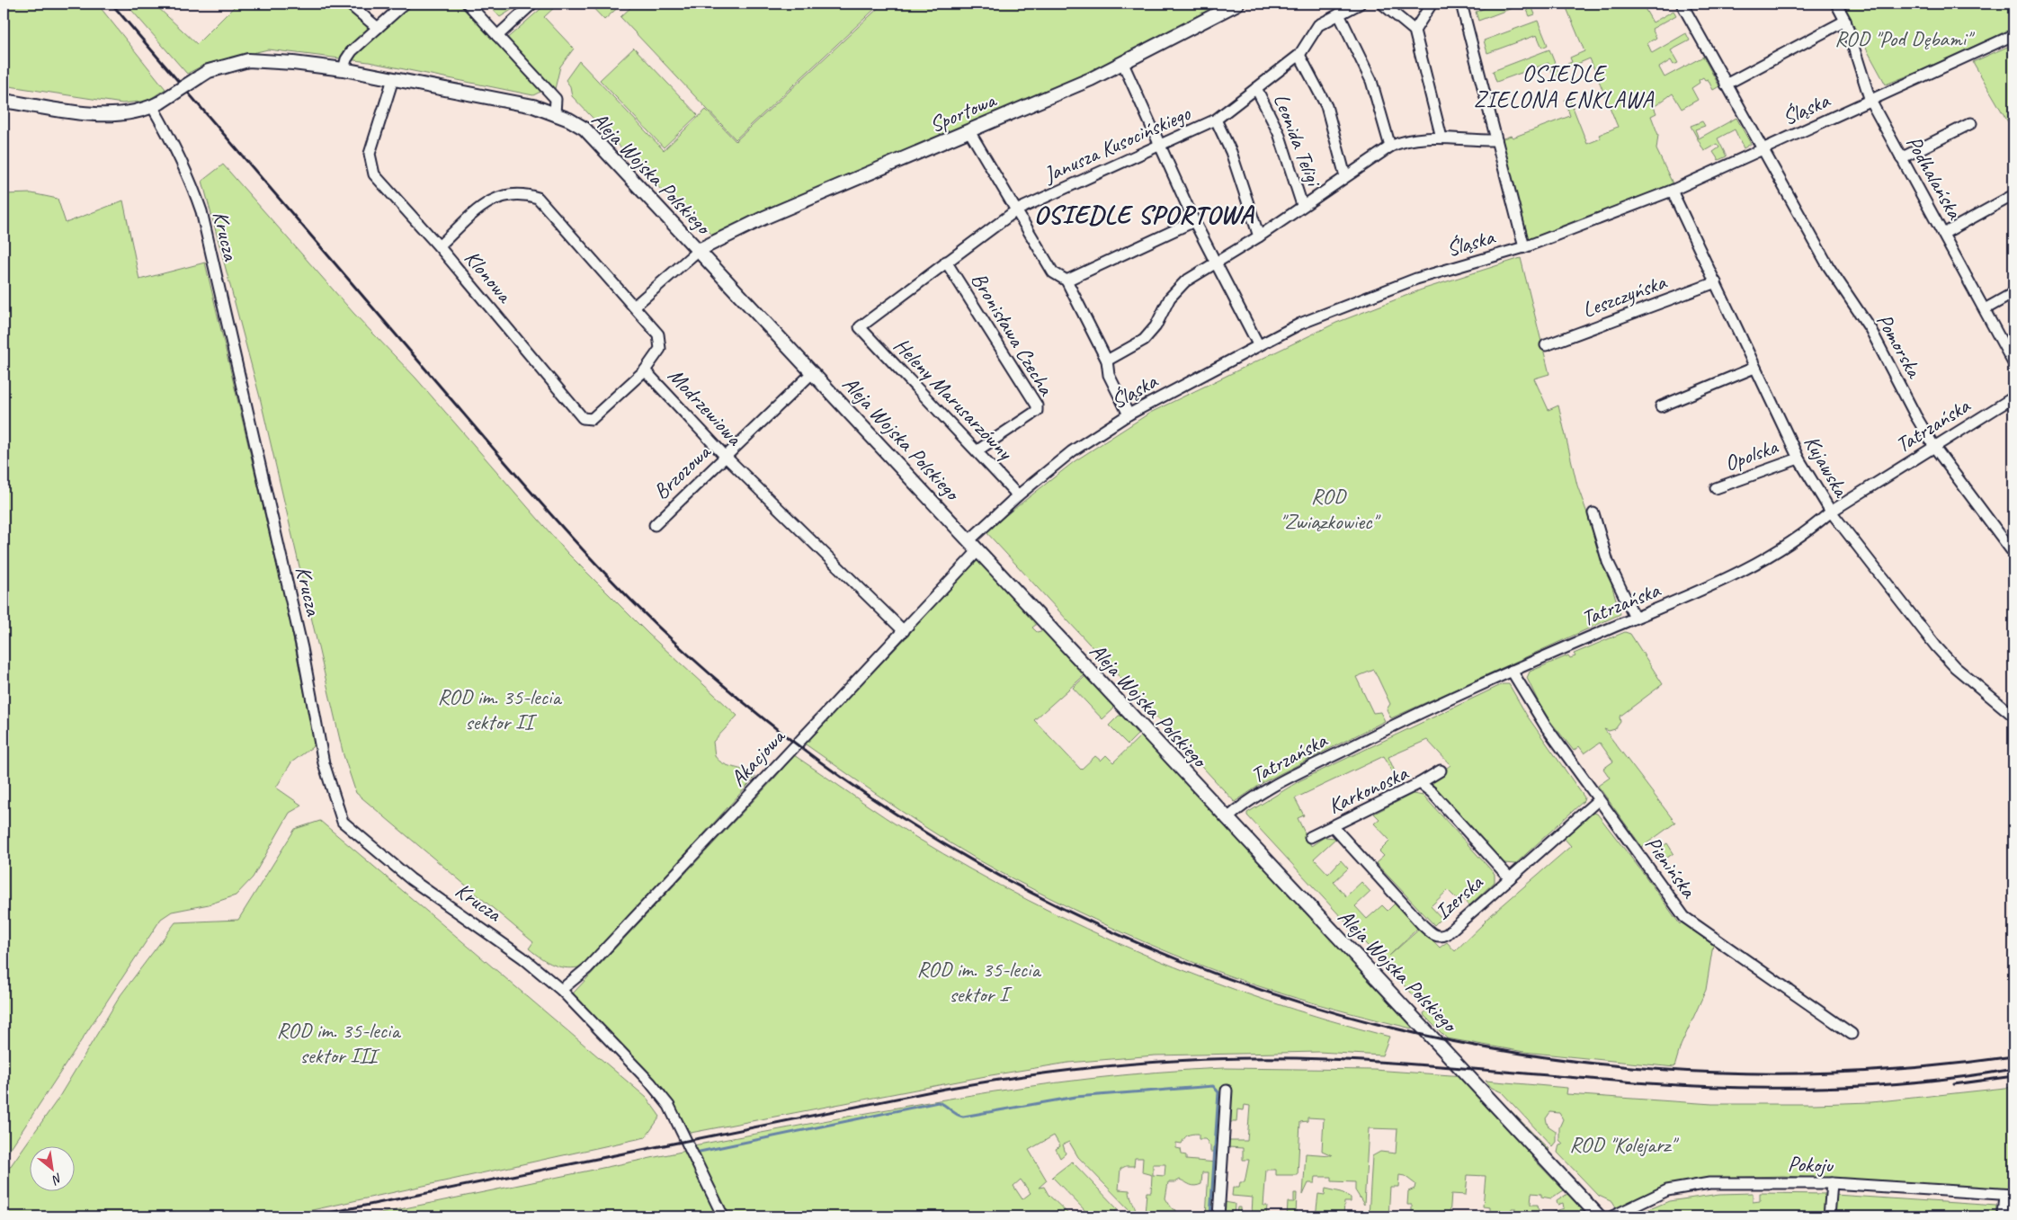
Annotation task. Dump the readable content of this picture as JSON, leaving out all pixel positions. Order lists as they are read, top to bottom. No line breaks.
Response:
{"streets":{"street":["Śląska","Sportowa","Leonida Teligi","Janusza Kusocińskiego","Aleja Wojska Polskiego","Podhalańska","Krucza","Klonowa","Leszczyńska","Bronisława Czecha","Pomorska","Heleny Marusarzówny","Modrzewiowa","Tatrzańska","Opolska","Kujawska","Brzozowa","Akacjowa","Karkonoska","Pienińska","Izerska","Pokoju"]},"crossings":[["Śląska","Aleja Wojska Polskiego"],["Śląska","Podhalańska"],["Śląska","Pomorska"],["Śląska","Heleny Marusarzówny"],["Śląska","Kujawska"],["Sportowa","Aleja Wojska Polskiego"],["Leonida Teligi","Janusza Kusocińskiego"],["Janusza Kusocińskiego","Bronisława Czecha"],["Janusza Kusocińskiego","Heleny Marusarzówny"],["Aleja Wojska Polskiego","Krucza"],["Aleja Wojska Polskiego","Klonowa"],["Aleja Wojska Polskiego","Tatrzańska"],["Aleja Wojska Polskiego","Brzozowa"],["Aleja Wojska Polskiego","Akacjowa"],["Krucza","Akacjowa"],["Klonowa","Modrzewiowa"],["Leszczyńska","Kujawska"],["Bronisława Czecha","Heleny Marusarzówny"],["Pomorska","Tatrzańska"],["Modrzewiowa","Brzozowa"],["Modrzewiowa","Akacjowa"],["Tatrzańska","Kujawska"],["Tatrzańska","Pienińska"],["Opolska","Kujawska"],["Karkonoska","Izerska"],["Pienińska","Izerska"]],"districts":["OSIEDLE ZIELONA ENKLAWA","OSIEDLE SPORTOWA"],"parks":["ROD \"Pod Dębami\"","ROD \"Związkowiec\"","ROD im. 35-lecia sektor II","ROD im. 35-lecia sektor I","ROD im. 35-lecia sektor III","ROD \"Kolejarz\""],"north":"bottom right"}
